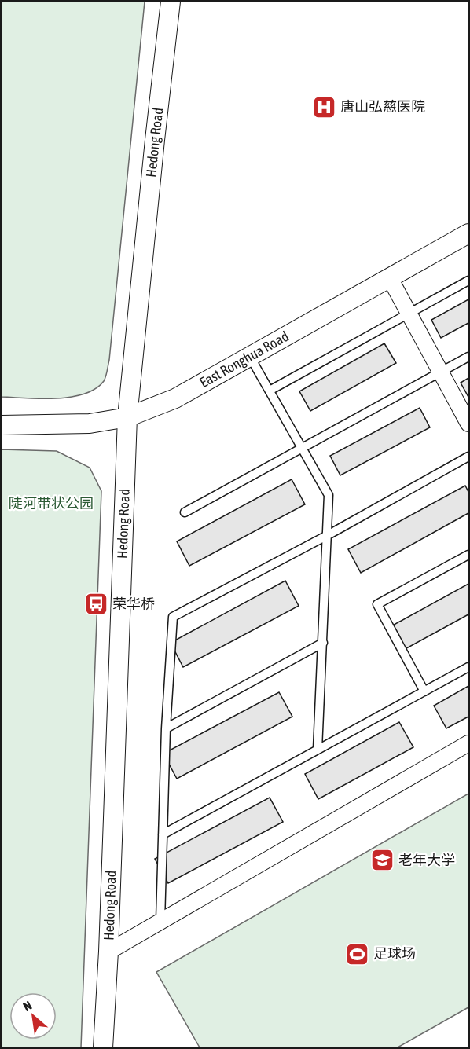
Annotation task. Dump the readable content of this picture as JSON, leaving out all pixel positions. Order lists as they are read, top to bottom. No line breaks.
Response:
{"streets":{"street":["Hedong Road","East Ronghua Road"]},"crossings":[["Hedong Road","East Ronghua Road"]],"parks":["陡河带状公园"],"places":{"hospital":["唐山弘慈医院"],"bus stop":["荣华桥"],"school or university":["老年大学"],"sports":["足球场"]},"north":"top left"}
